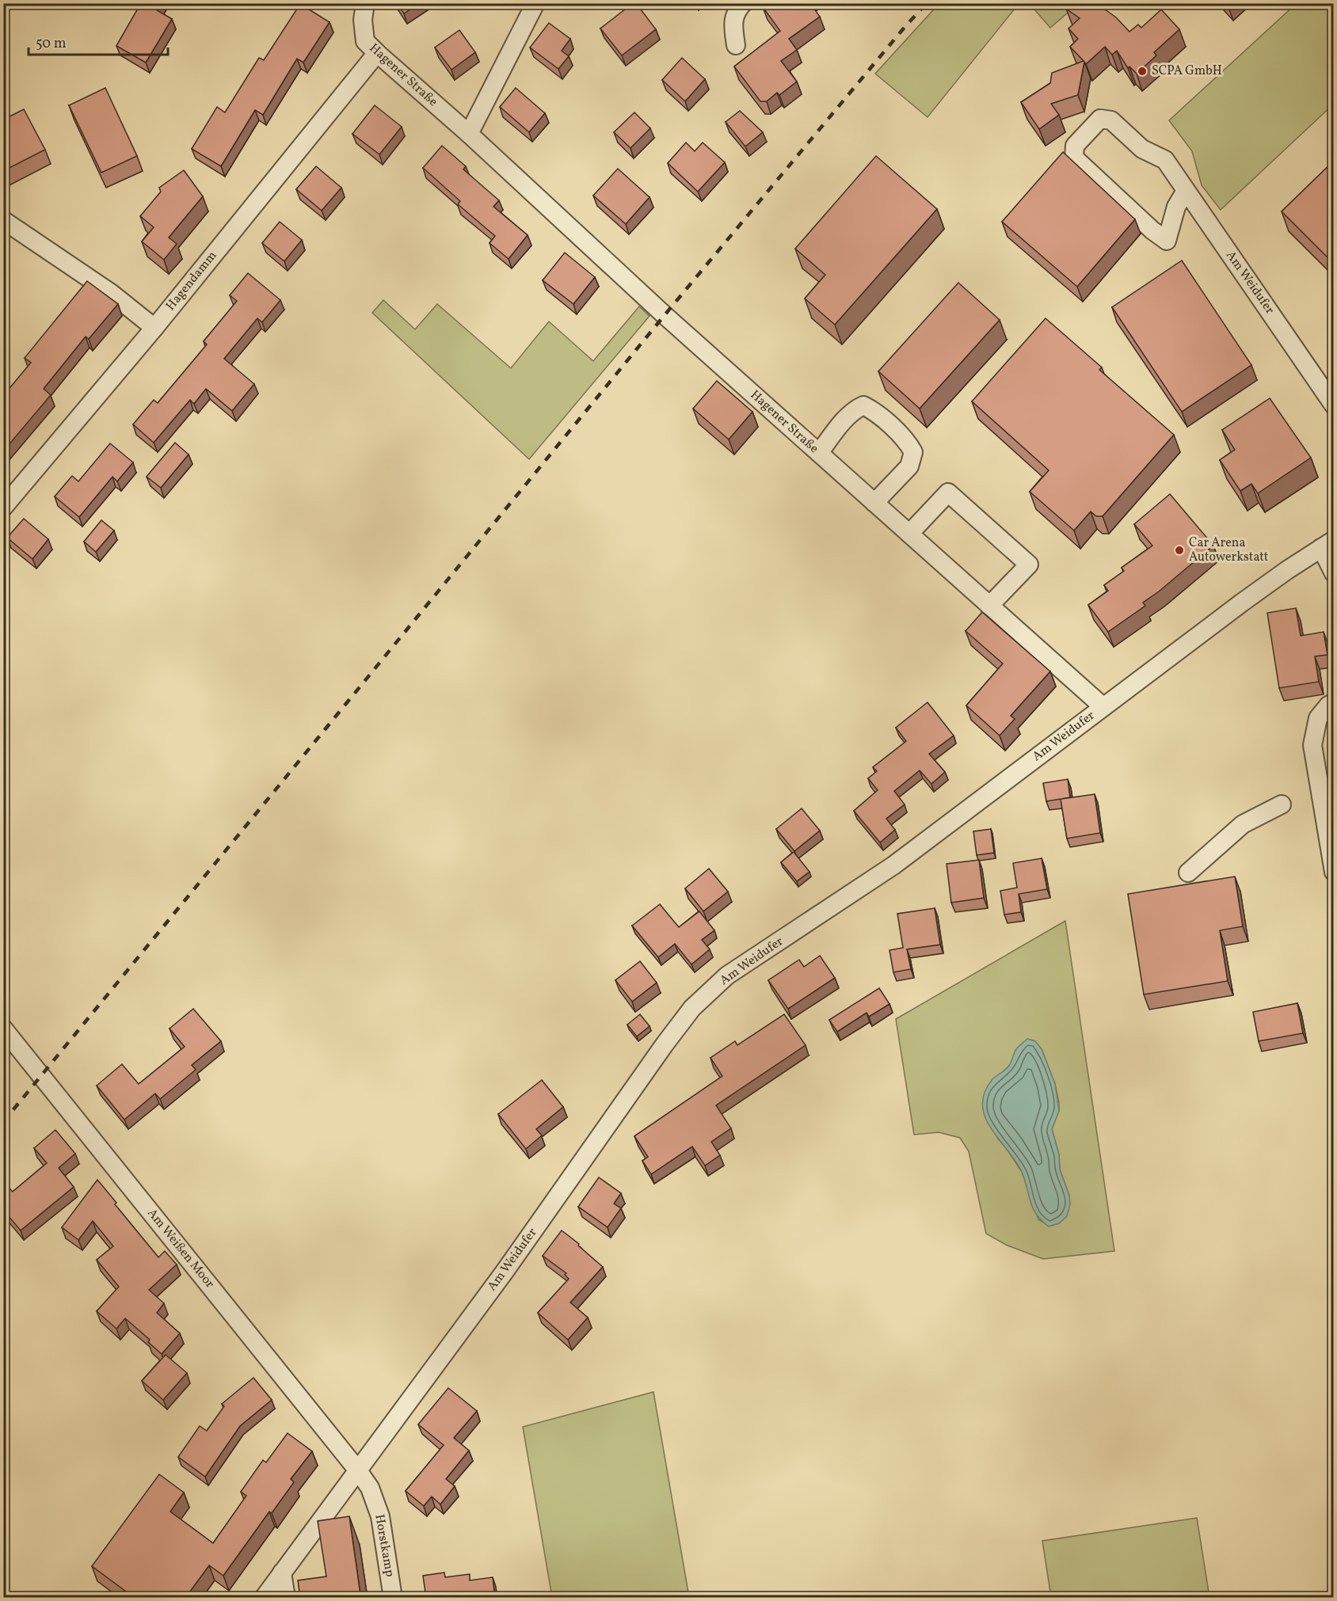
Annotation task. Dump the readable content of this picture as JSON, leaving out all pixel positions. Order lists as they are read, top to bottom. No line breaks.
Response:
{"streets":{"street":["Hagener Straße","Hagendamm","Am Weidufer","Am Weißen Moor","Horstkamp"]},"crossings":[["Hagener Straße","Hagendamm"],["Hagener Straße","Am Weidufer"],["Am Weidufer","Am Weißen Moor"],["Am Weidufer","Horstkamp"],["Am Weißen Moor","Horstkamp"]],"places":["SCPA GmbH","Car Arena Autowerkstatt"],"scale_bar":"50 m"}
